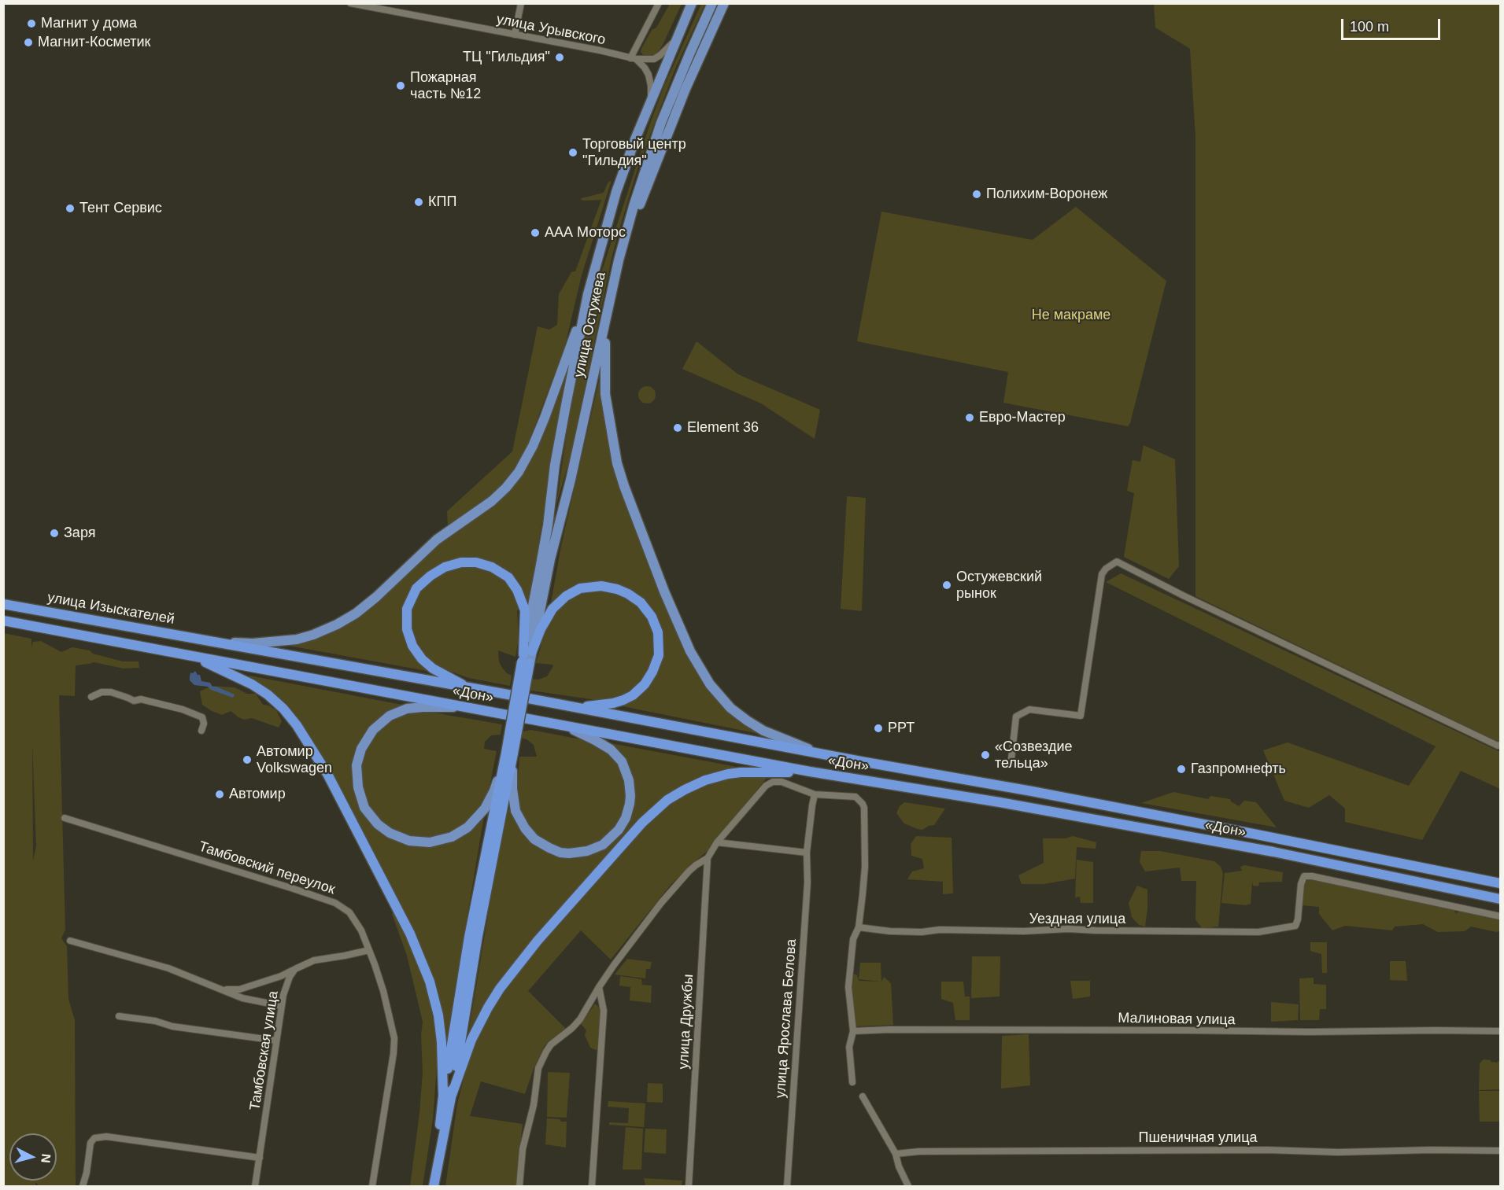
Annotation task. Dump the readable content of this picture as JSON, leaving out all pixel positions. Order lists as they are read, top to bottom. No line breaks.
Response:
{"streets":{"highway":["улица Изыскателей","«Дон»"],"main road":["улица Остужева"],"street":["улица Урывского","Тамбовский переулок","Уездная улица","улица Ярослава Белова","Малиновая улица","улица Дружбы","Тамбовская улица","Пшеничная улица"]},"crossings":[["улица Изыскателей","«Дон»"]],"parks":["Не макраме"],"places":["Магнит у дома","Магнит-Косметик","ТЦ \"Гильдия\"","Пожарная часть №12","Торговый центр \"Гильдия\"","Полихим-Воронеж","КПП","Тент Сервис","ААА Моторс","Евро-Мастер","Element 36","Заря","Остужевский рынок","РРТ","«Созвездие тельца»","Автомир Volkswagen","Газпромнефть","Автомир"],"scale_bar":"100 m","north":"right"}
